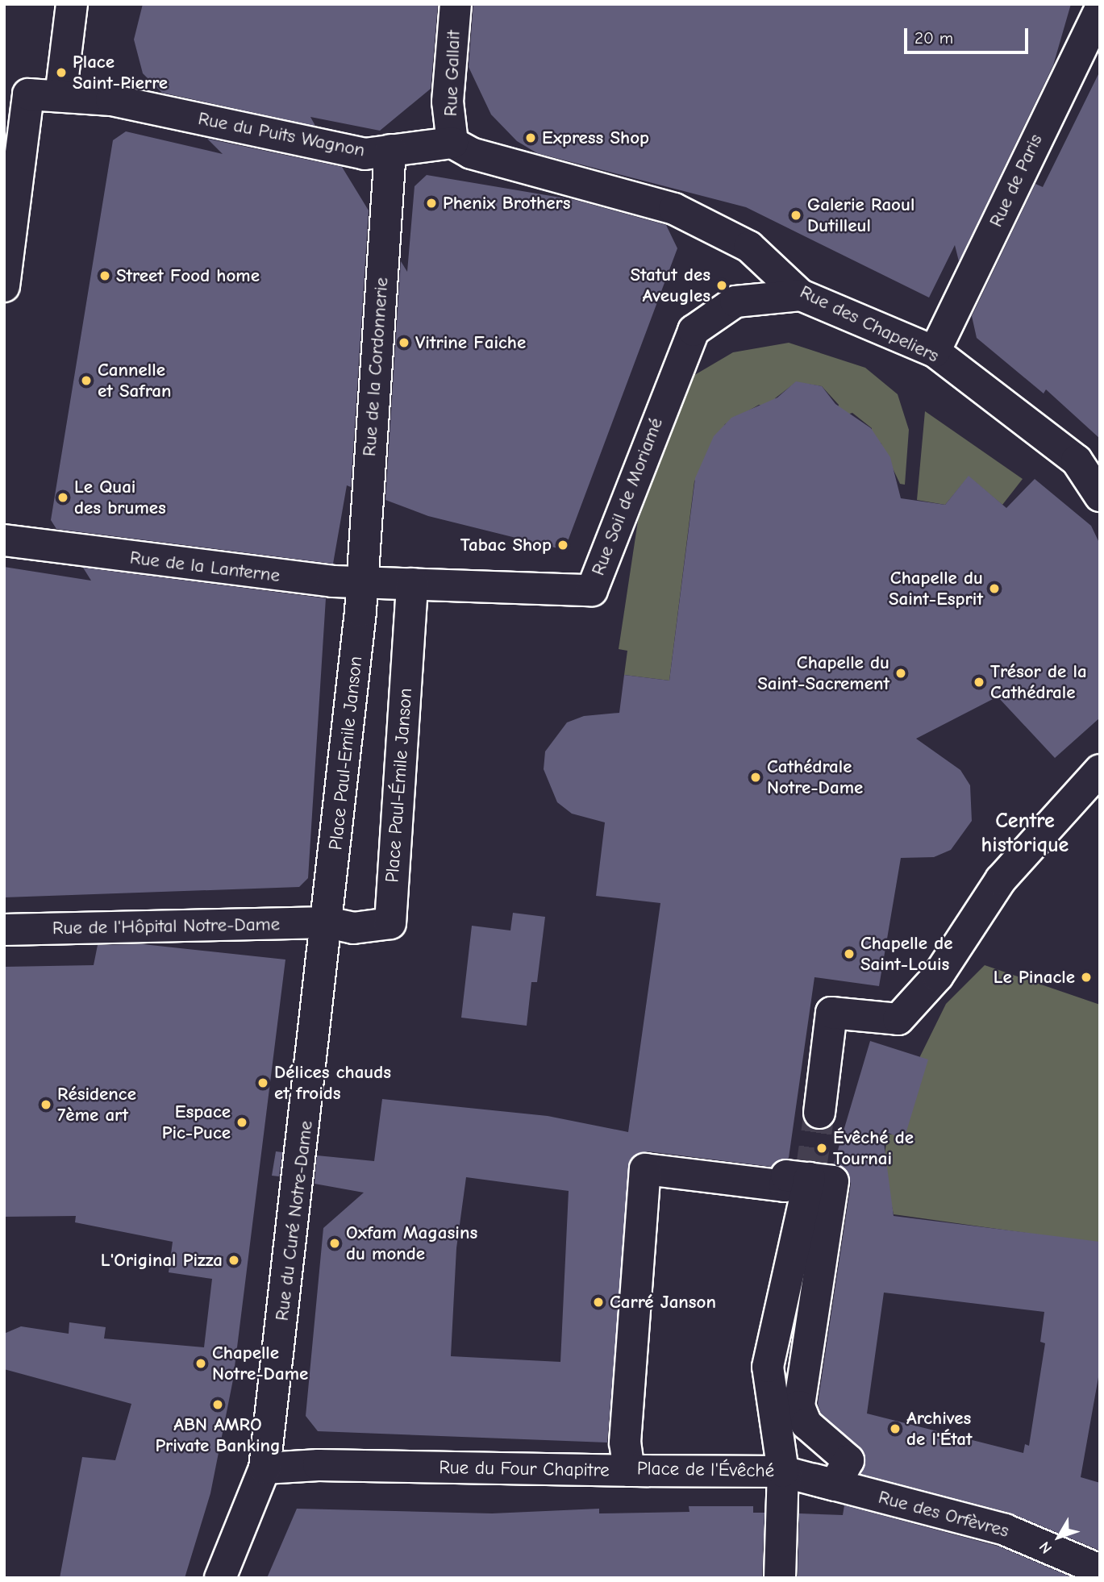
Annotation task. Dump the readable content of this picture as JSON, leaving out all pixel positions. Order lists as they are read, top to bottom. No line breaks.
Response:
{"streets":{"street":["Rue Gallait","Rue du Puits Wagnon","Rue de Paris","Rue des Chapeliers","Rue de la Cordonnerie","Rue Soil de Moriamé","Rue de la Lanterne","Place Paul-Emile Janson","Place Paul-Émile Janson","Rue de l'Hôpital Notre-Dame","Rue du Curé Notre-Dame","Rue du Four Chapitre","Place de l'Évêché","Rue des Orfèvres"]},"crossings":[["Rue Gallait","Rue du Puits Wagnon"],["Rue Gallait","Rue des Chapeliers"],["Rue du Puits Wagnon","Rue des Chapeliers"],["Rue du Puits Wagnon","Rue de la Cordonnerie"],["Rue de Paris","Rue des Chapeliers"],["Rue des Chapeliers","Rue Soil de Moriamé"],["Rue de la Cordonnerie","Rue Soil de Moriamé"],["Rue de la Cordonnerie","Rue de la Lanterne"],["Rue de la Cordonnerie","Place Paul-Emile Janson"],["Rue Soil de Moriamé","Rue de la Lanterne"],["Rue Soil de Moriamé","Place Paul-Emile Janson"],["Rue Soil de Moriamé","Place Paul-Émile Janson"],["Rue de la Lanterne","Place Paul-Emile Janson"],["Place Paul-Emile Janson","Place Paul-Émile Janson"],["Place Paul-Emile Janson","Rue de l'Hôpital Notre-Dame"],["Place Paul-Emile Janson","Rue du Curé Notre-Dame"],["Place Paul-Émile Janson","Rue de l'Hôpital Notre-Dame"],["Place Paul-Émile Janson","Rue du Curé Notre-Dame"],["Rue de l'Hôpital Notre-Dame","Rue du Curé Notre-Dame"],["Rue du Curé Notre-Dame","Rue du Four Chapitre"],["Rue du Four Chapitre","Place de l'Évêché"],["Place de l'Évêché","Rue des Orfèvres"]],"districts":["Centre historique"],"places":["Place Saint-Pierre","Express Shop","Phenix Brothers","Galerie Raoul Dutilleul","Street Food home","Statut des Aveugles","Vitrine Faiche","Cannelle et Safran","Le Quai des brumes","Tabac Shop","Chapelle du Saint-Esprit","Chapelle du Saint-Sacrement","Trésor de la Cathédrale","Cathédrale Notre-Dame","Chapelle de Saint-Louis","Le Pinacle","Délices chauds et froids","Résidence 7ème art","Espace Pic-Puce","Évêché de Tournai","Oxfam Magasins du monde","L'Original Pizza","Carré Janson","Chapelle Notre-Dame","ABN AMRO Private Banking","Archives de l'État"],"scale_bar":"20 m","north":"bottom left"}
